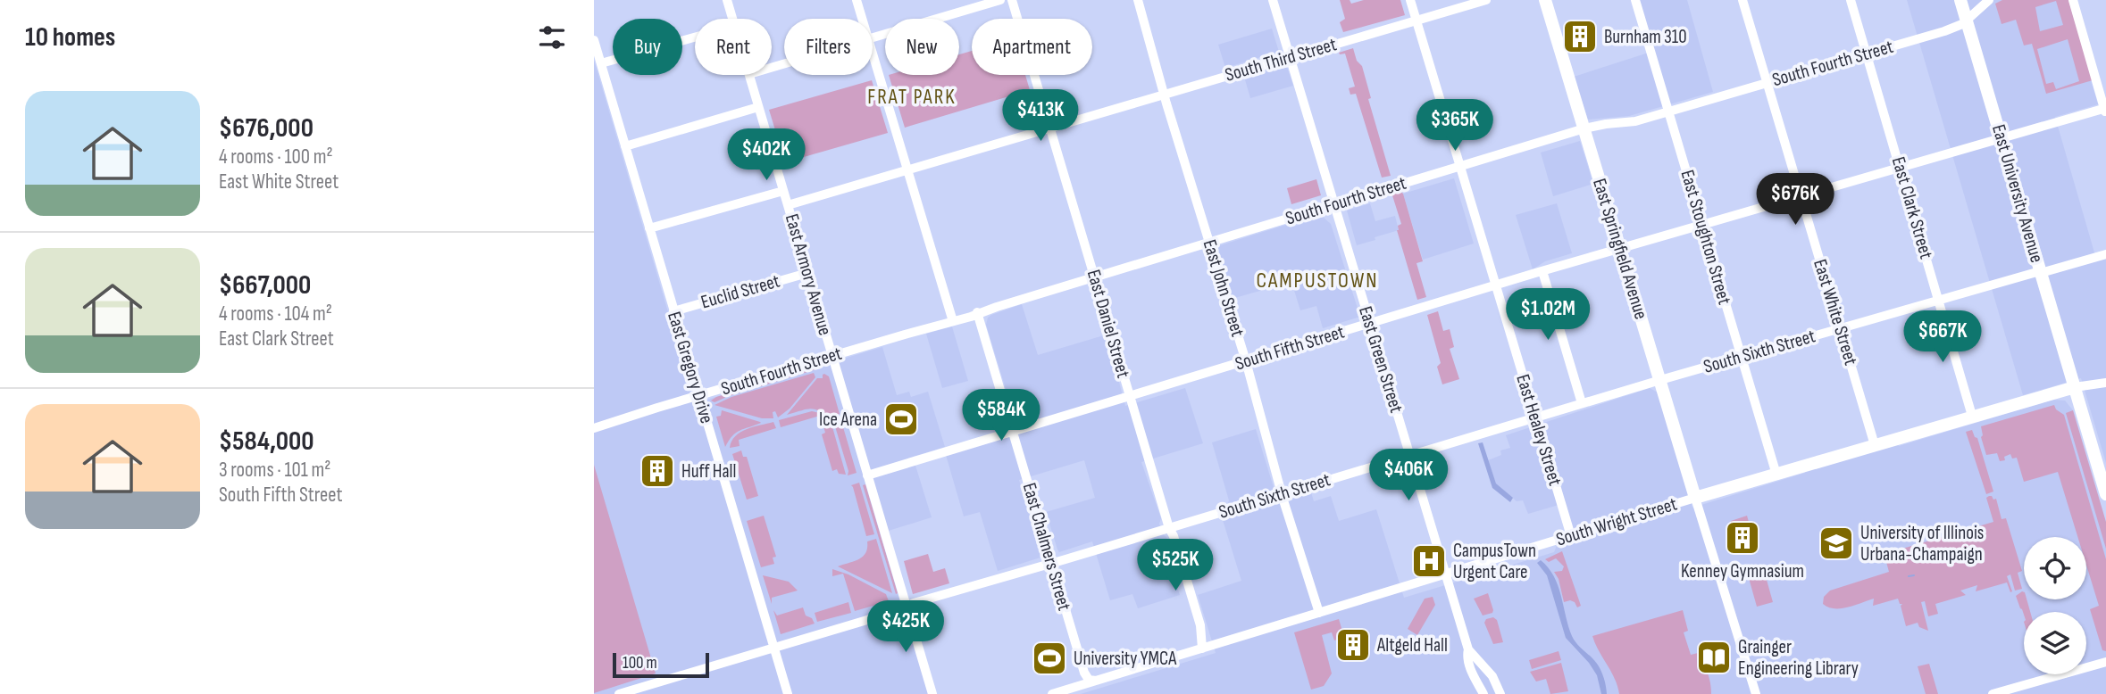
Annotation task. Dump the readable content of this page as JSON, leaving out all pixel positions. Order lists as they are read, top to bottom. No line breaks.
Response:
{"streets":{"main road":["East University Avenue","East Springfield Avenue","South Wright Street"],"street":["South Third Street","South Fourth Street","East Clark Street","East Stoughton Street","East Armory Avenue","East John Street","Euclid Street","East White Street","East Daniel Street","South Fifth Street","South Sixth Street","East Green Street","East Gregory Drive","East Healey Street","East Chalmers Street"]},"crossings":[["South Third Street","East Armory Avenue"],["South Third Street","East John Street"],["South Third Street","East Daniel Street"],["South Third Street","East Green Street"],["South Third Street","East Healey Street"],["South Fourth Street","East University Avenue"],["South Fourth Street","East Clark Street"],["South Fourth Street","East Stoughton Street"],["South Fourth Street","East Springfield Avenue"],["South Fourth Street","East Armory Avenue"],["South Fourth Street","East John Street"],["South Fourth Street","East White Street"],["South Fourth Street","East Daniel Street"],["South Fourth Street","East Green Street"],["South Fourth Street","East Gregory Drive"],["South Fourth Street","East Healey Street"],["South Fourth Street","East Chalmers Street"],["East University Avenue","South Fifth Street"],["East University Avenue","South Sixth Street"],["East University Avenue","South Wright Street"],["East Clark Street","South Fifth Street"],["East Clark Street","South Sixth Street"],["East Clark Street","South Wright Street"],["East Stoughton Street","South Fifth Street"],["East Stoughton Street","South Sixth Street"],["East Stoughton Street","South Wright Street"],["East Springfield Avenue","South Fifth Street"],["East Springfield Avenue","South Sixth Street"],["East Springfield Avenue","South Wright Street"],["East Armory Avenue","Euclid Street"],["East Armory Avenue","South Fifth Street"],["East Armory Avenue","South Sixth Street"],["East John Street","South Fifth Street"],["East John Street","South Sixth Street"],["East John Street","South Wright Street"],["Euclid Street","East Gregory Drive"],["East White Street","South Fifth Street"],["East White Street","South Sixth Street"],["East White Street","South Wright Street"],["East Daniel Street","South Fifth Street"],["East Daniel Street","South Sixth Street"],["East Daniel Street","South Wright Street"],["South Fifth Street","East Green Street"],["South Fifth Street","East Healey Street"],["South Fifth Street","East Chalmers Street"],["South Sixth Street","East Green Street"],["South Sixth Street","East Gregory Drive"],["South Sixth Street","East Healey Street"],["South Sixth Street","East Chalmers Street"],["East Green Street","South Wright Street"],["East Healey Street","South Wright Street"]],"districts":["FRAT PARK","CAMPUSTOWN"],"places":{"building":["Burnham 310","Huff Hall","Kenney Gymnasium","Altgeld Hall"],"sports":["Ice Arena","University YMCA"],"school or university":["University of Illinois Urbana-Champaign"],"hospital":["CampusTown Urgent Care"],"library":["Grainger Engineering Library"]},"scale_bar":"100 m","page":{"heading":"10 homes","chip":["Buy","Rent","Filters","New","Apartment"],"list":[{"name":"$676,000","note":"4 rooms · 100 m² · East White Street"},{"name":"$667,000","note":"4 rooms · 104 m² · East Clark Street"},{"name":"$584,000","note":"3 rooms · 101 m² · South Fifth Street"}],"price":["$413K","$365K","$402K","$676K","$1.02M","$667K","$584K","$406K","$525K","$425K"],"scale":"100 m"}}
